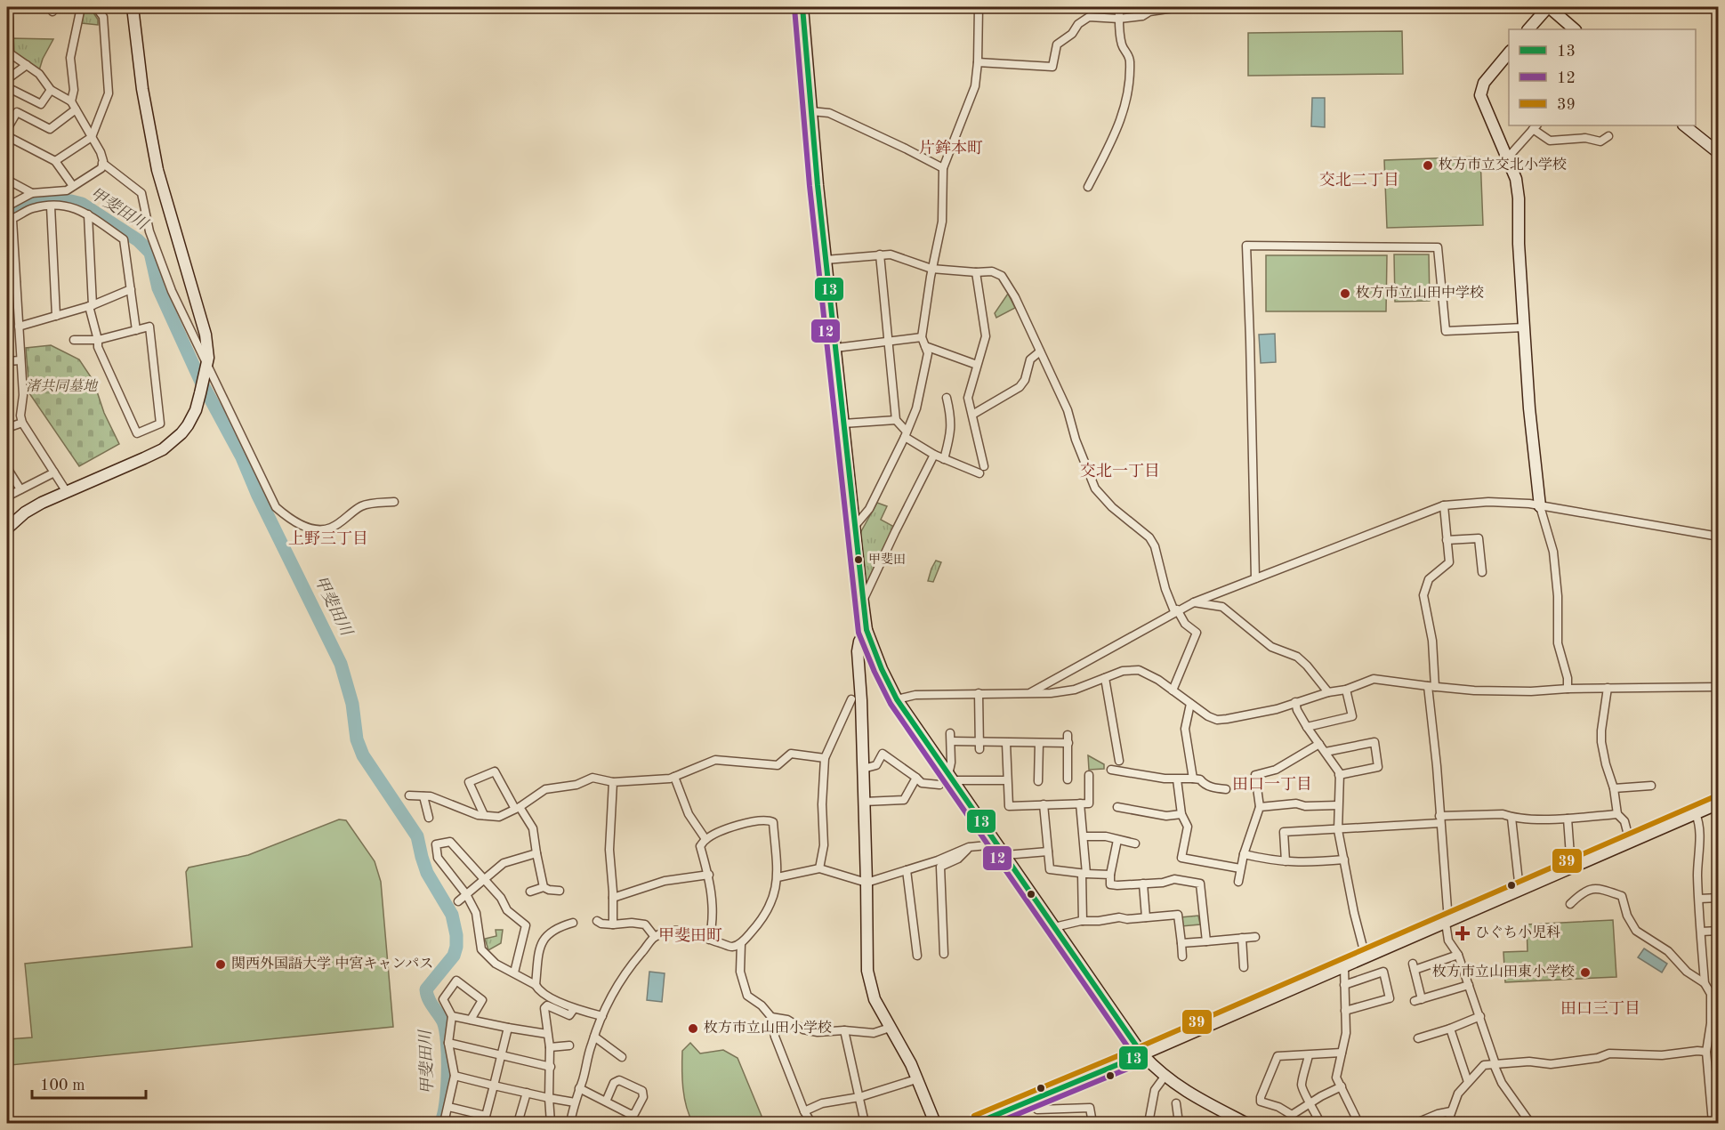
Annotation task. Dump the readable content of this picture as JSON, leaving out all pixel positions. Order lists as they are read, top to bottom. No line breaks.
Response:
{"districts":["片鉾本町","交北二丁目","交北一丁目","上野三丁目","田口一丁目","甲斐田町","田口三丁目"],"water":["甲斐田川"],"parks":["渚共同墓地"],"places":{"other":["枚方市立交北小学校","枚方市立山田中学校","甲斐田","関西外国語大学 中宮キャンパス","枚方市立山田東小学校","枚方市立山田小学校"],"health":["ひぐち小児科"]},"lines":["transit line 13","transit line 12","transit line 39"],"legend":["13","12","39"],"scale_bar":"100 m"}
